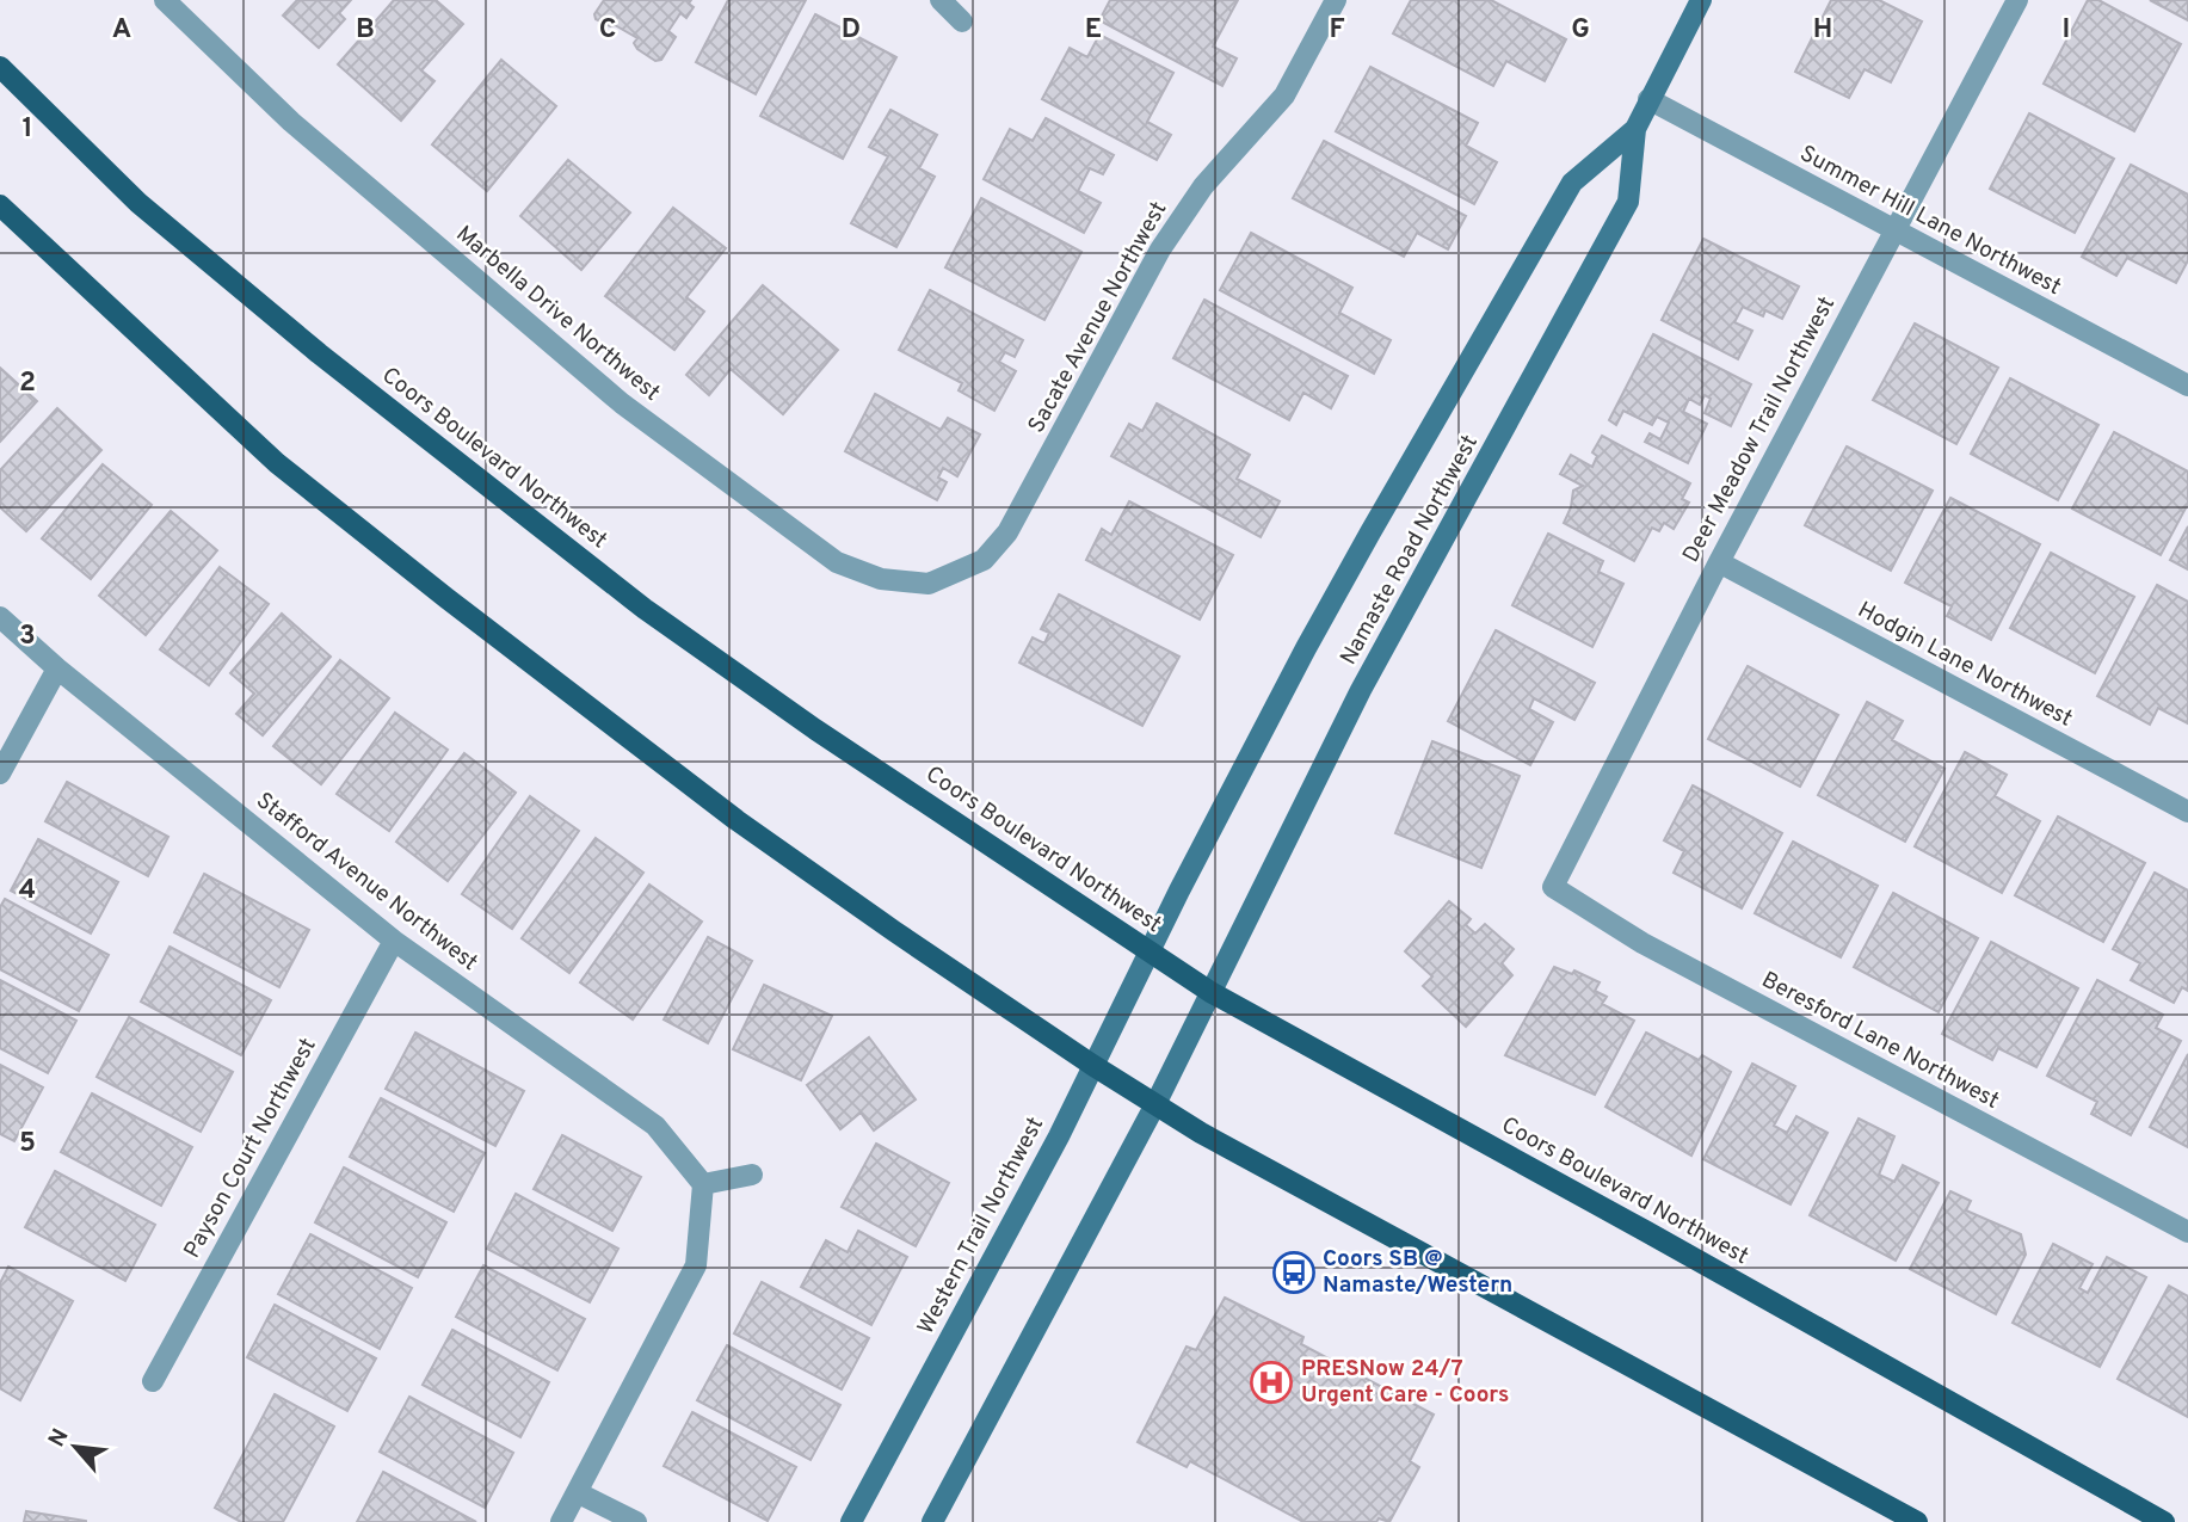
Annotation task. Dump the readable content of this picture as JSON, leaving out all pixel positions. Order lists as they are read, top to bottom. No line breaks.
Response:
{"streets":{"main road":["Coors Boulevard Northwest"],"street":["Summer Hill Lane Northwest","Marbella Drive Northwest","Sacate Avenue Northwest","Deer Meadow Trail Northwest","Namaste Road Northwest","Hodgin Lane Northwest","Stafford Avenue Northwest","Beresford Lane Northwest","Payson Court Northwest","Western Trail Northwest"]},"crossings":[["Summer Hill Lane Northwest","Deer Meadow Trail Northwest"],["Summer Hill Lane Northwest","Namaste Road Northwest"],["Marbella Drive Northwest","Sacate Avenue Northwest"],["Deer Meadow Trail Northwest","Hodgin Lane Northwest"],["Deer Meadow Trail Northwest","Beresford Lane Northwest"],["Coors Boulevard Northwest","Namaste Road Northwest"],["Coors Boulevard Northwest","Western Trail Northwest"],["Namaste Road Northwest","Western Trail Northwest"],["Stafford Avenue Northwest","Payson Court Northwest"]],"places":{"bus stop":["Coors SB @ Namaste/Western"],"hospital":["PRESNow 24/7 Urgent Care - Coors"]},"north":"top left","grid":{"columns":["A","B","C","D","E","F","G","H","I"],"rows":["1","2","3","4","5"]}}
